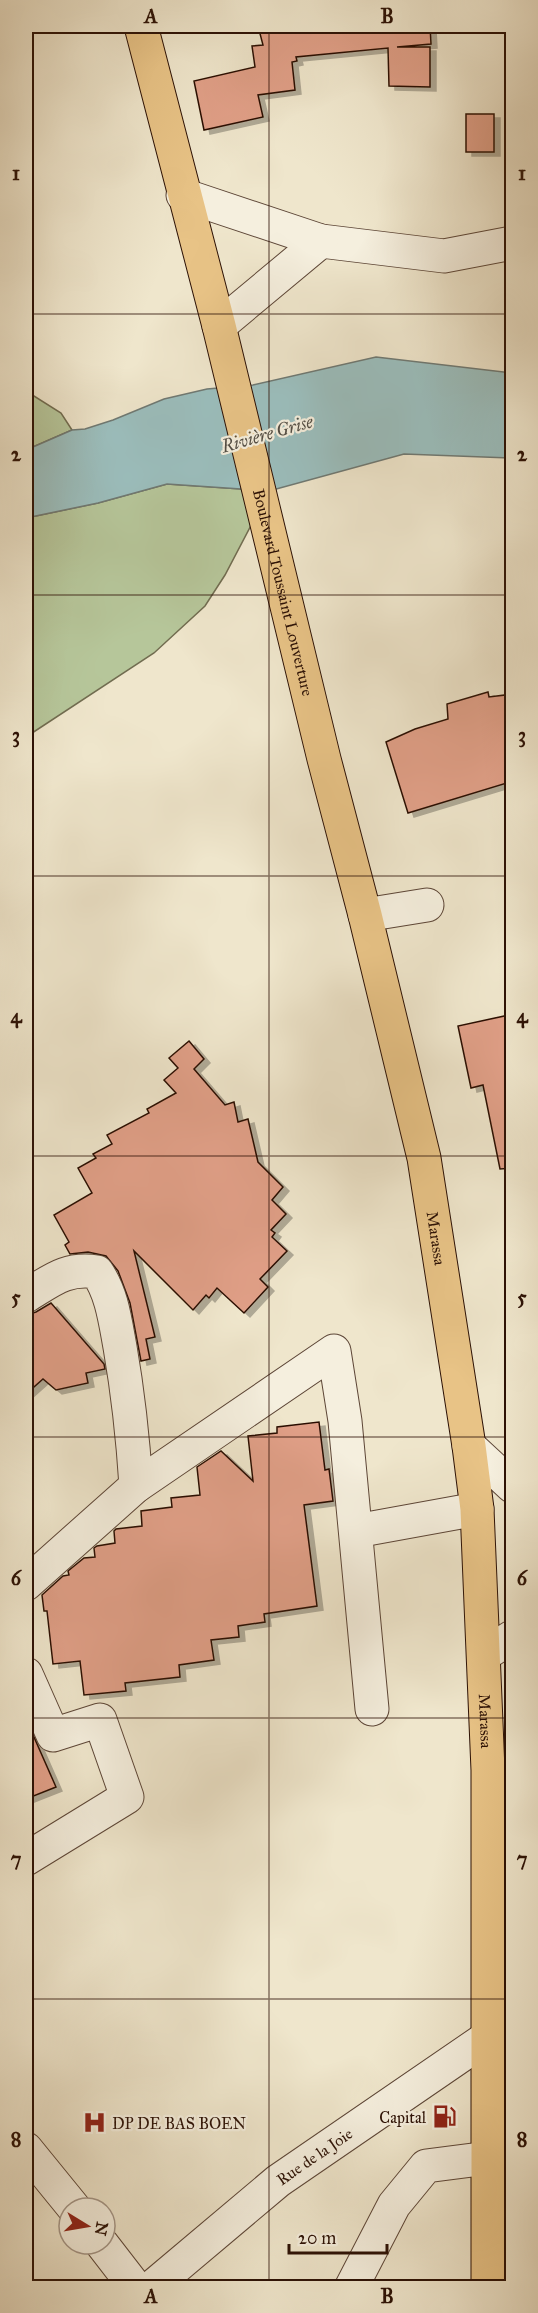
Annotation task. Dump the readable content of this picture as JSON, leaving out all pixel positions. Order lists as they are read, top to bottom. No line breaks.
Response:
{"streets":{"main road":["Boulevard Toussaint Louverture","Marassa"],"street":["Rue de la Joie"]},"crossings":[["Boulevard Toussaint Louverture","Marassa"],["Marassa","Rue de la Joie"]],"water":["Rivière Grise"],"places":{"fuel station":["Capital"],"hospital":["DP DE BAS BOEN"]},"scale_bar":"20 m","north":"right","grid":{"columns":["A","B"],"rows":["1","2","3","4","5","6","7","8"]}}
